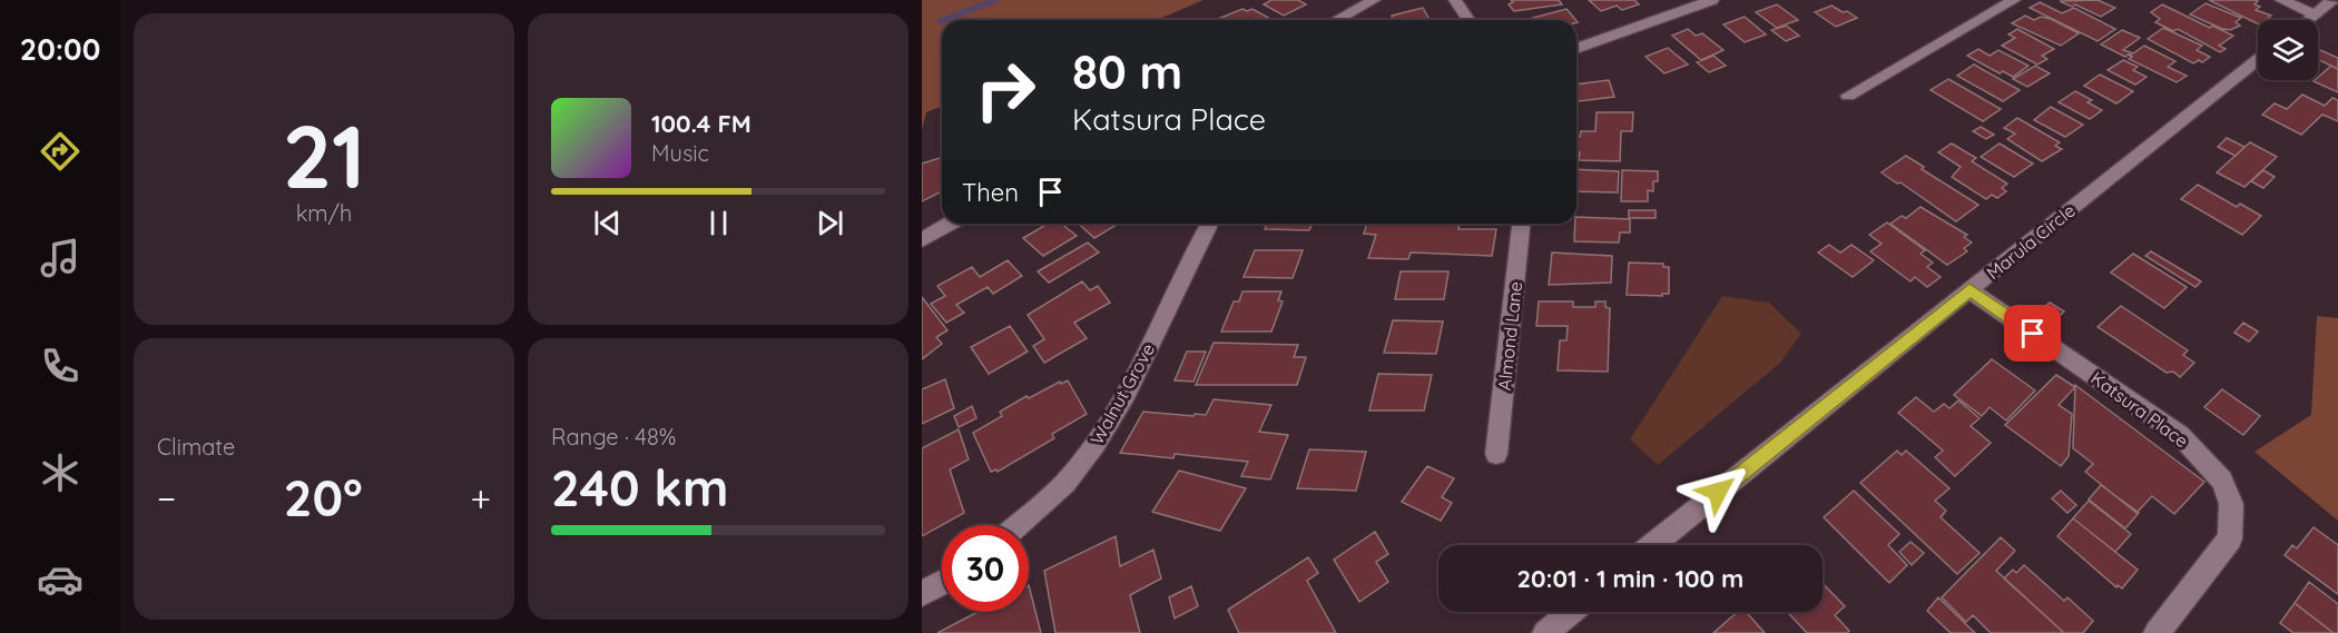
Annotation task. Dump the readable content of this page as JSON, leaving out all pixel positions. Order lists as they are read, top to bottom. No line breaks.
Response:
{"streets":{"street":["Marula Circle","Almond Lane","Walnut Grove","Katsura Place"]},"crossings":[["Marula Circle","Katsura Place"]],"page":{"tabs":"20:00","tile":[["21","km/h"],"Climate",["Range · 48%","240 km"]],"turn":["80 m","Katsura Place"],"song":["100.4 FM","Music"],"then":"Then","heat":["−","20°","+"],"limit":"30","trip":"20:01 · 1 min · 100 m"}}
